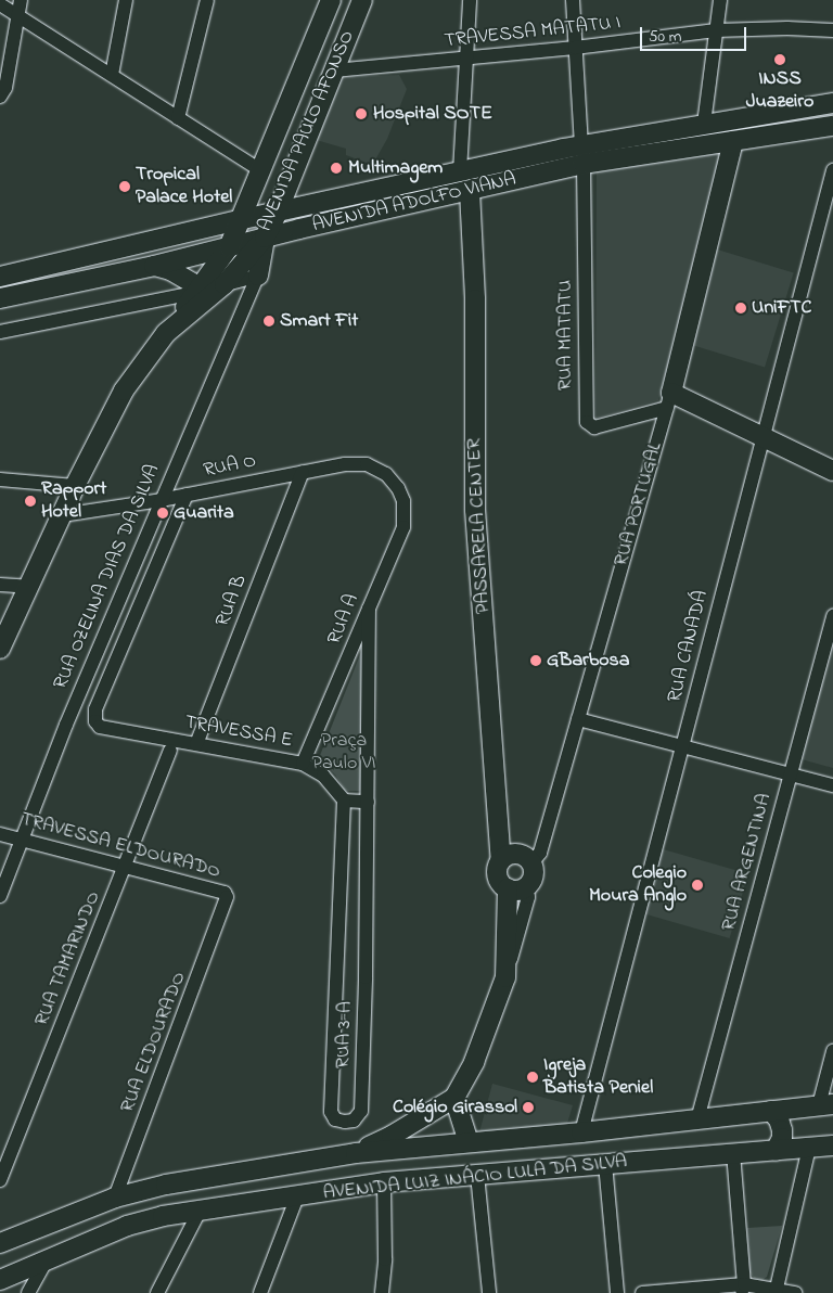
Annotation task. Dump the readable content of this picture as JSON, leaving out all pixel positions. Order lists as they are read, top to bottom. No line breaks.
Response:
{"streets":{"street":["TRAVESSA MATATU I","AVENIDA PAULO AFONSO","AVENIDA ADOLFO VIANA","RUA MATATU","RUA O","RUA PORTUGAL","PASSARELA CENTER","RUA OZELINA DIAS DA SILVA","RUA B","RUA A","RUA CANADÁ","TRAVESSA E","TRAVESSA ELDOURADO","RUA ARGENTINA","RUA TAMARINDO","RUA 3-A","RUA ELDOURADO","AVENIDA LUIZ INÁCIO LULA DA SILVA"]},"crossings":[["TRAVESSA MATATU I","AVENIDA PAULO AFONSO"],["TRAVESSA MATATU I","RUA MATATU"],["AVENIDA PAULO AFONSO","AVENIDA ADOLFO VIANA"],["AVENIDA ADOLFO VIANA","RUA MATATU"],["AVENIDA ADOLFO VIANA","RUA PORTUGAL"],["AVENIDA ADOLFO VIANA","PASSARELA CENTER"],["RUA MATATU","RUA PORTUGAL"],["RUA O","RUA OZELINA DIAS DA SILVA"],["RUA O","RUA B"],["RUA O","RUA A"],["RUA O","TRAVESSA E"],["RUA PORTUGAL","PASSARELA CENTER"],["RUA OZELINA DIAS DA SILVA","TRAVESSA ELDOURADO"],["RUA B","TRAVESSA E"],["RUA A","TRAVESSA E"],["RUA A","RUA 3-A"],["RUA CANADÁ","AVENIDA LUIZ INÁCIO LULA DA SILVA"],["TRAVESSA E","RUA 3-A"],["TRAVESSA ELDOURADO","RUA TAMARINDO"],["TRAVESSA ELDOURADO","RUA ELDOURADO"],["RUA ARGENTINA","AVENIDA LUIZ INÁCIO LULA DA SILVA"],["RUA ELDOURADO","AVENIDA LUIZ INÁCIO LULA DA SILVA"]],"parks":["Praça Paulo VI"],"places":["INSS Juazeiro","Hospital SOTE","Multimagem","Tropical Palace Hotel","UniFTC","Smart Fit","Rapport Hotel","Guarita","GBarbosa","Colegio Moura Anglo","Igreja Batista Peniel","Colégio Girassol"],"scale_bar":"50 m"}
